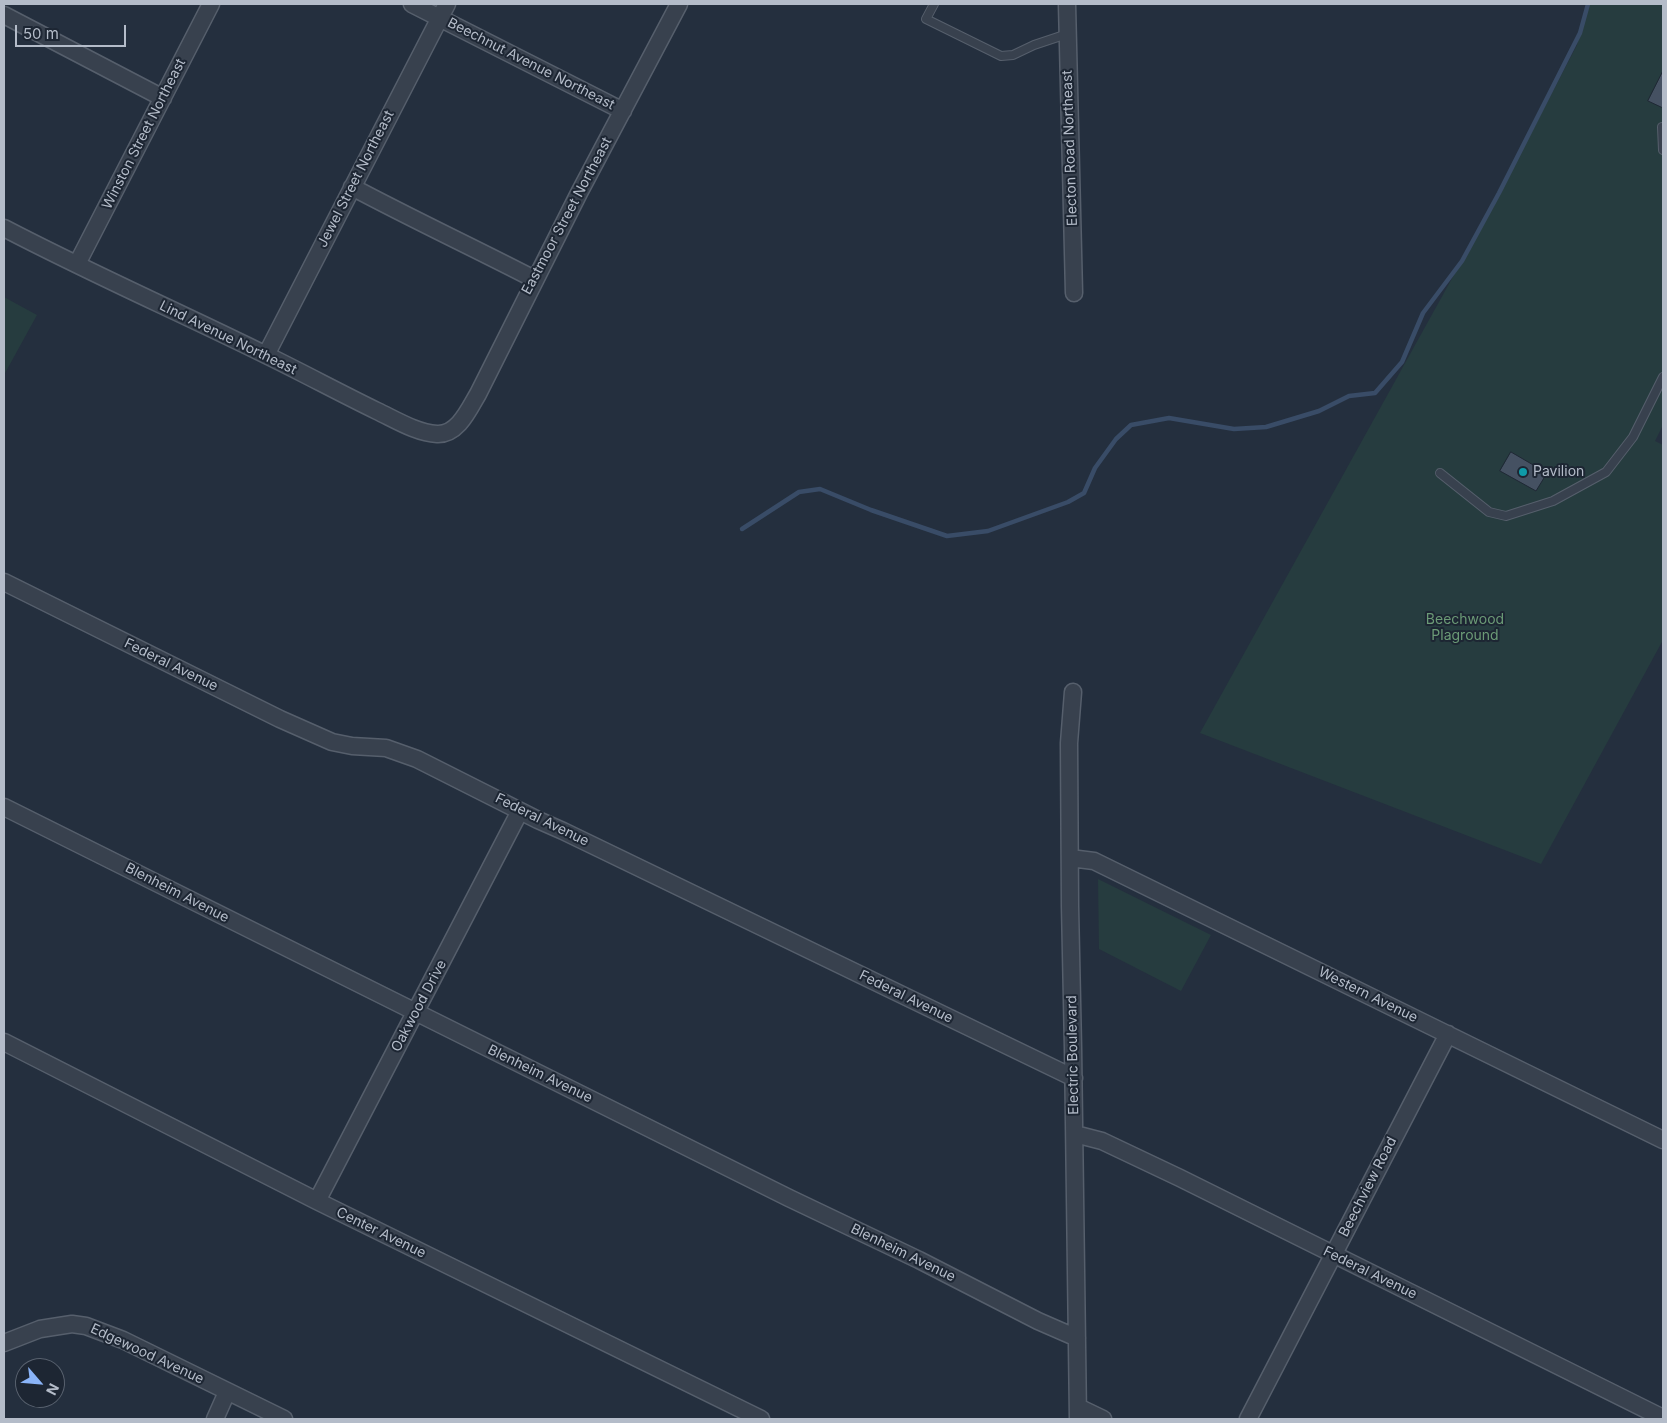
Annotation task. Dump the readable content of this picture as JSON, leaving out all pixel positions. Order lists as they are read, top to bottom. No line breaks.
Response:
{"streets":{"street":["Beechnut Avenue Northeast","Winston Street Northeast","Electon Road Northeast","Jewel Street Northeast","Eastmoor Street Northeast","Lind Avenue Northeast","Federal Avenue","Blenheim Avenue","Western Avenue","Oakwood Drive","Electric Boulevard","Beechview Road","Center Avenue","Edgewood Avenue"]},"crossings":[["Beechnut Avenue Northeast","Jewel Street Northeast"],["Beechnut Avenue Northeast","Eastmoor Street Northeast"],["Winston Street Northeast","Lind Avenue Northeast"],["Jewel Street Northeast","Lind Avenue Northeast"],["Eastmoor Street Northeast","Lind Avenue Northeast"],["Federal Avenue","Oakwood Drive"],["Federal Avenue","Electric Boulevard"],["Federal Avenue","Beechview Road"],["Blenheim Avenue","Oakwood Drive"],["Blenheim Avenue","Electric Boulevard"],["Western Avenue","Electric Boulevard"],["Western Avenue","Beechview Road"],["Oakwood Drive","Center Avenue"]],"parks":["Beechwood Plaground"],"places":["Pavilion"],"scale_bar":"50 m","north":"bottom right"}
